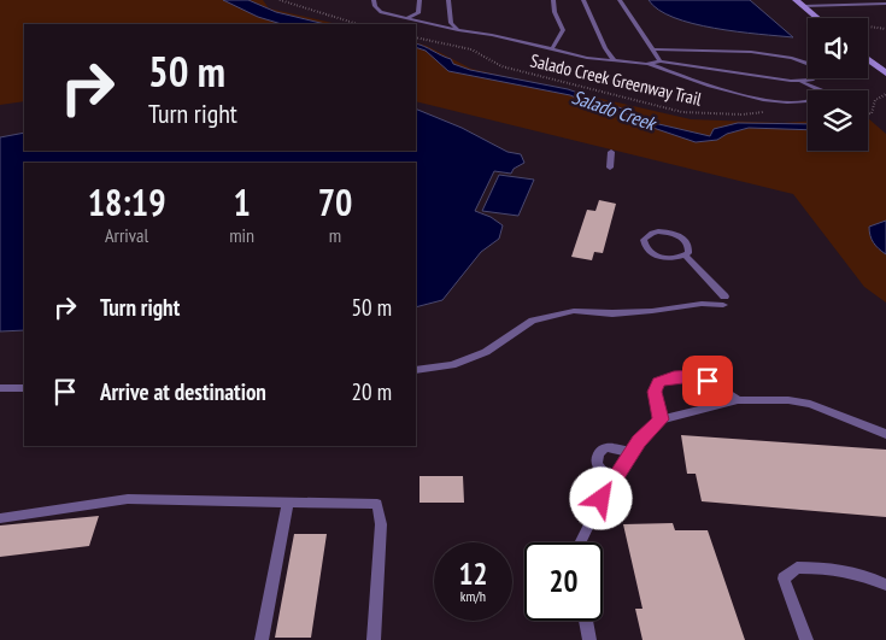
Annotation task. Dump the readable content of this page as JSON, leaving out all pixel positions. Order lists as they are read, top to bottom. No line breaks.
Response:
{"streets":{"path":["Salado Creek Greenway Trail"]},"water":["Salado Creek"],"page":{"turn":["50 m","Turn right"],"eta":["18:19","Arrival","1","min","70","m"],"list":[{"name":"Turn right","value":"50 m"},{"name":"Arrive at destination","value":"20 m"}],"speed":"12 km/h","limit":"20"}}
